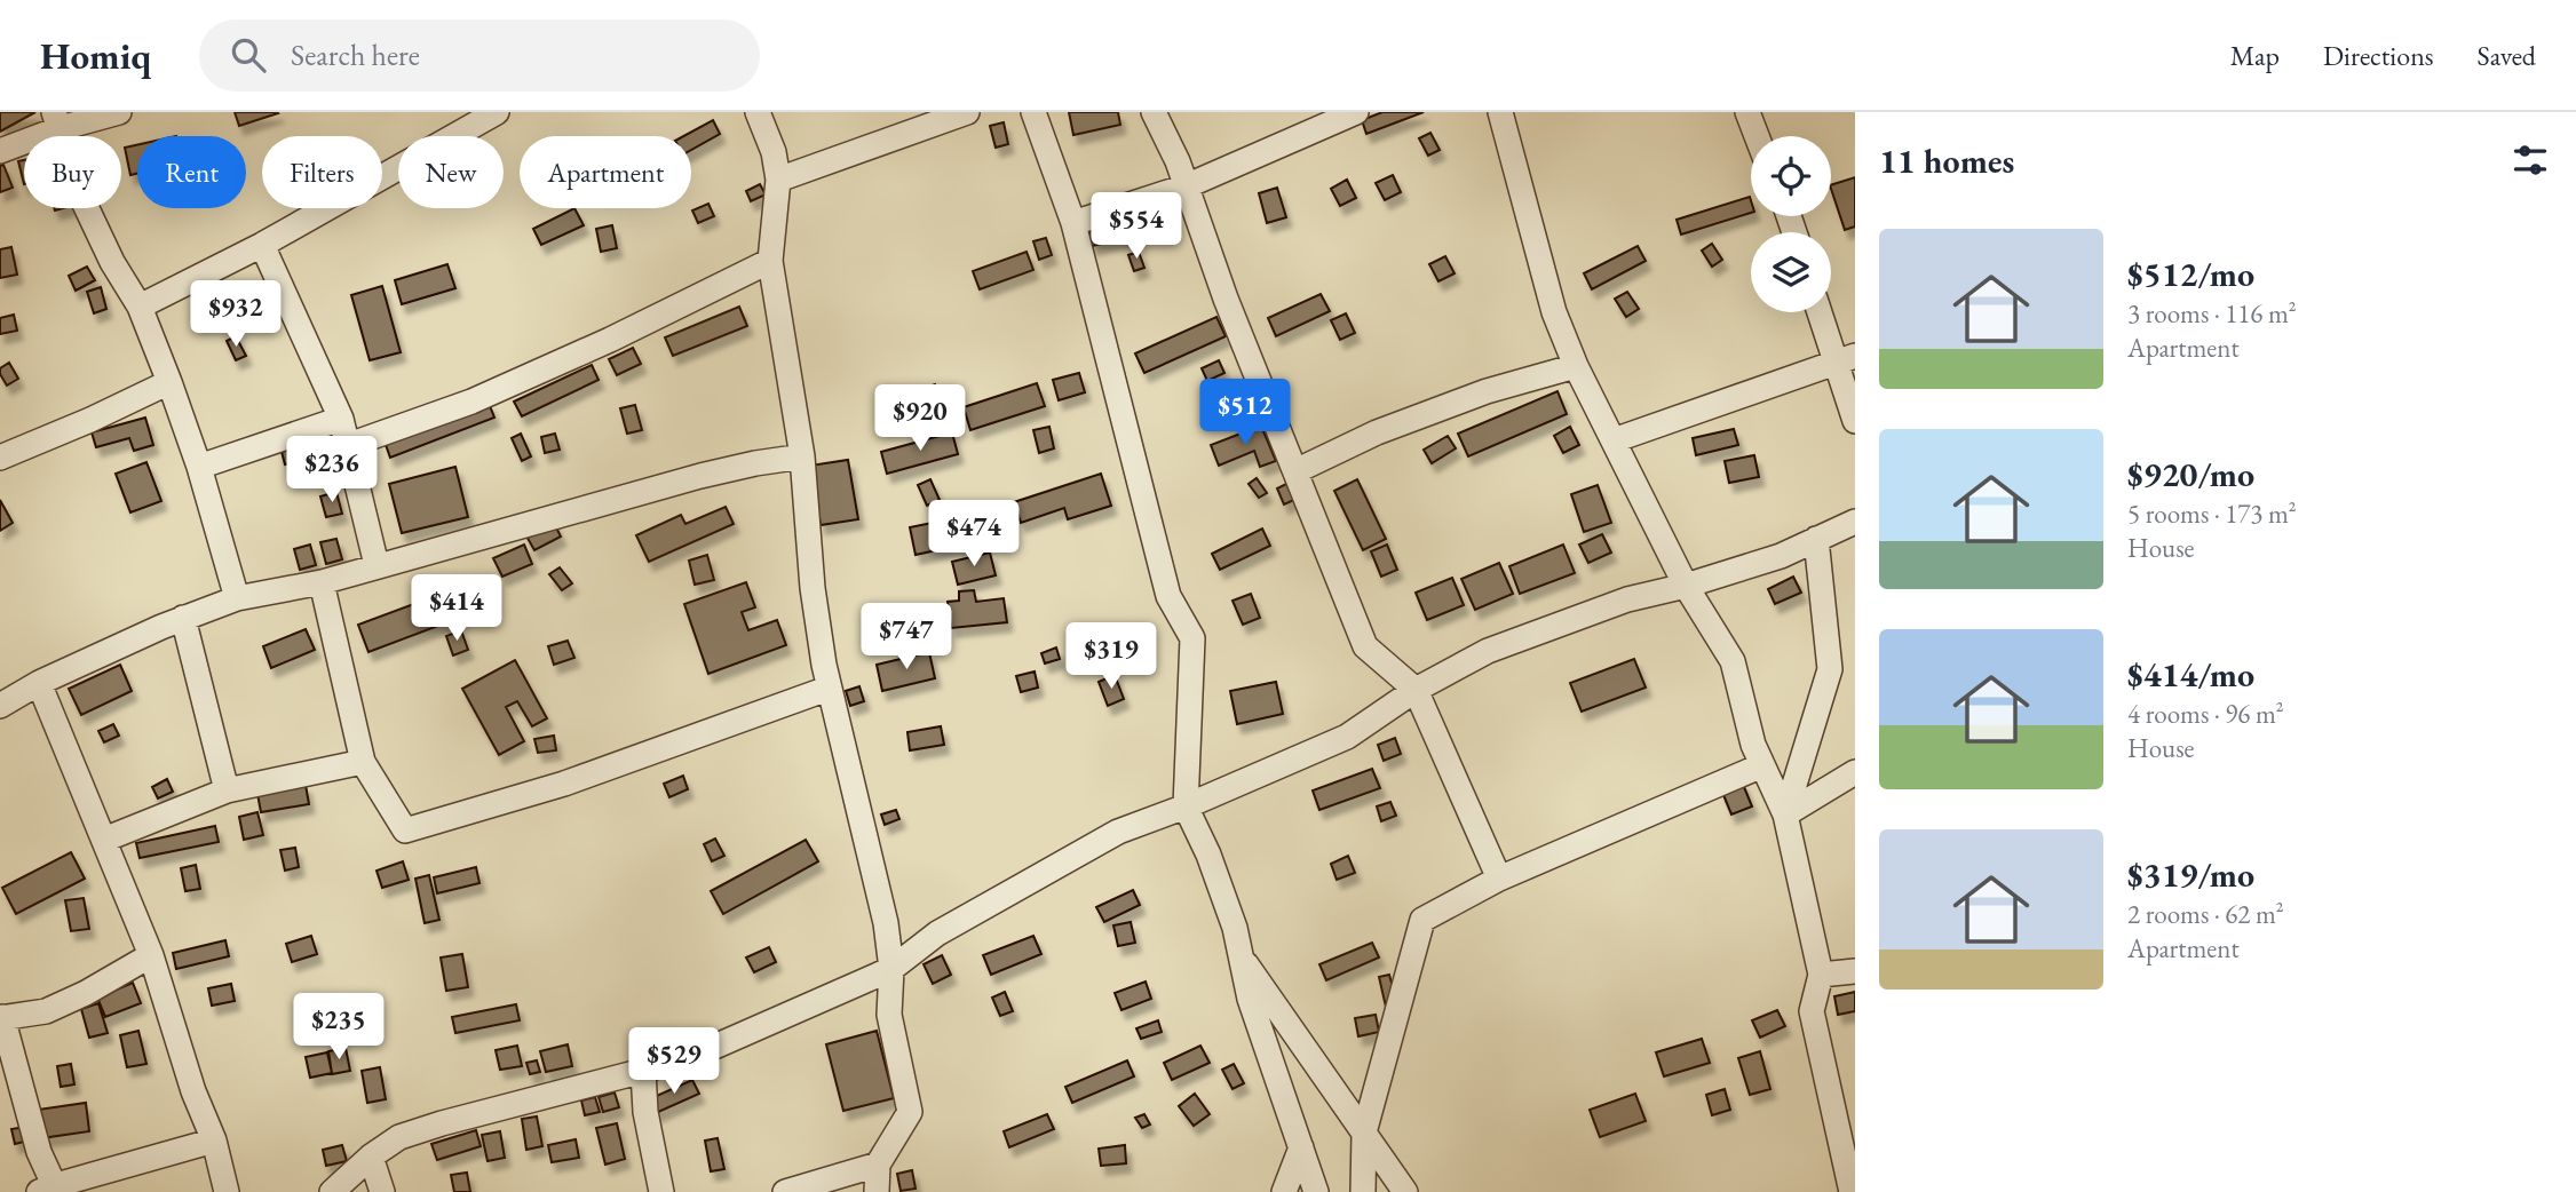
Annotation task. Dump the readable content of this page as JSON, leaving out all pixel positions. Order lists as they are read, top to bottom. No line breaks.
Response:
{"page":{"header":"Homiq","search":"Search here","nav":["Map","Directions","Saved"],"heading":"11 homes","chip":["Buy","Rent","Filters","New","Apartment"],"price":["$554","$932","$512","$920","$236","$474","$414","$747","$319","$235","$529"],"list":[{"name":"$512/mo","note":"3 rooms · 116 m² · Apartment"},{"name":"$920/mo","note":"5 rooms · 173 m² · House"},{"name":"$414/mo","note":"4 rooms · 96 m² · House"},{"name":"$319/mo","note":"2 rooms · 62 m² · Apartment"}]}}
